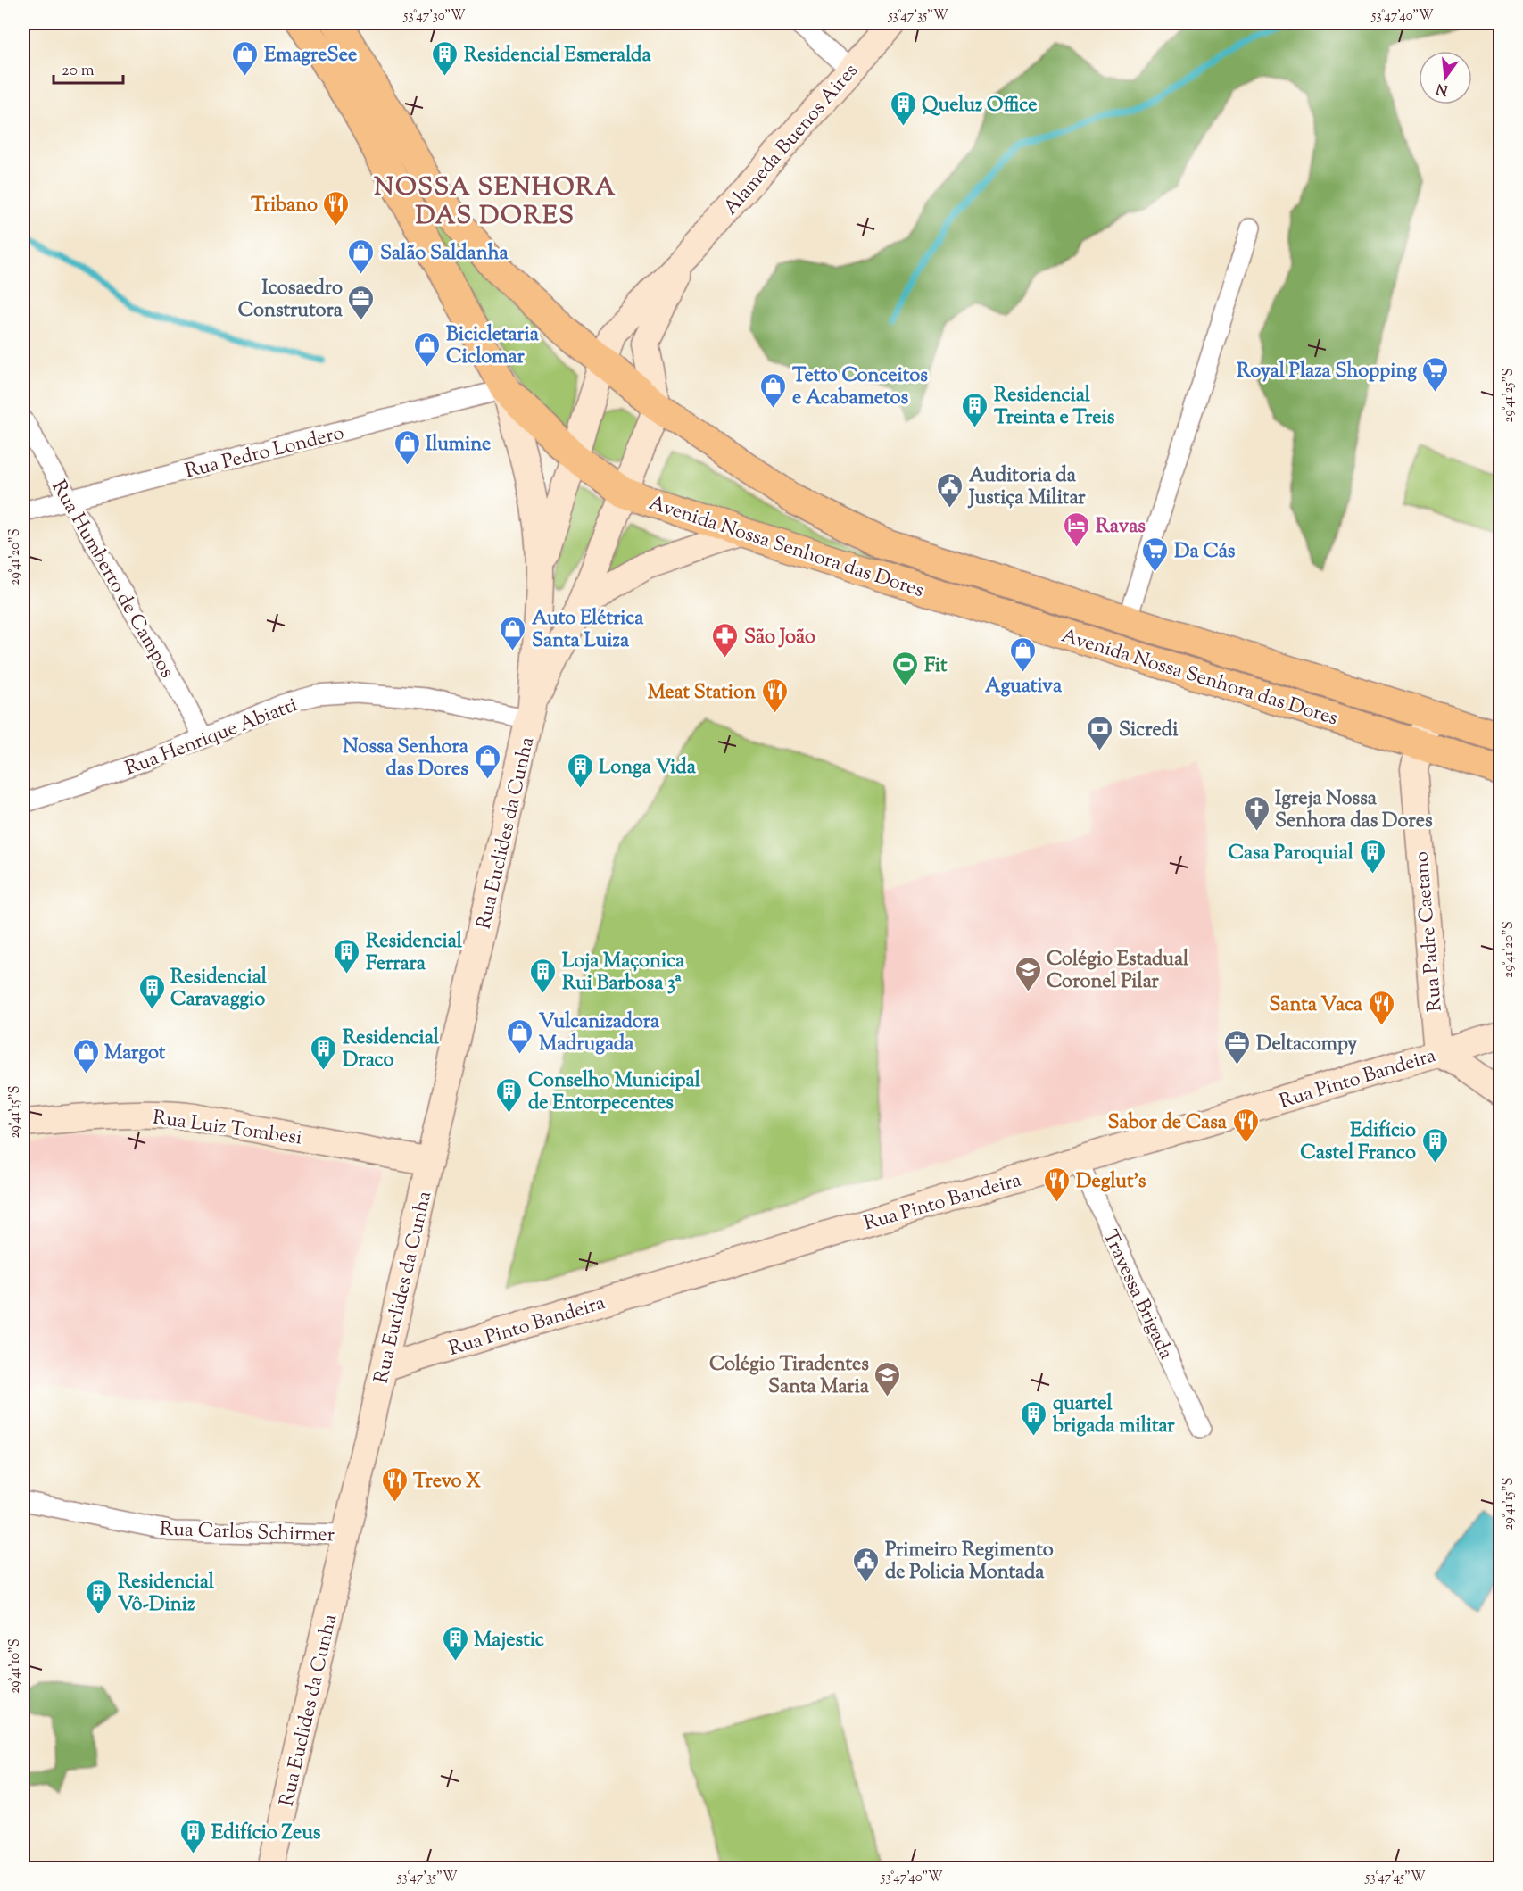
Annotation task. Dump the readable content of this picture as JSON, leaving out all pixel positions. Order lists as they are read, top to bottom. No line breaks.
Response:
{"streets":{"main road":["Avenida Nossa Senhora das Dores"],"street":["Alameda Buenos Aires","Rua Pedro Londero","Rua Humberto de Campos","Rua Henrique Abiatti","Rua Euclides da Cunha","Rua Padre Caetano","Rua Pinto Bandeira","Rua Luiz Tombesi","Travessa Brigada","Rua Carlos Schirmer"]},"crossings":[["Alameda Buenos Aires","Avenida Nossa Senhora das Dores"],["Alameda Buenos Aires","Rua Euclides da Cunha"],["Rua Pedro Londero","Avenida Nossa Senhora das Dores"],["Rua Pedro Londero","Rua Humberto de Campos"],["Rua Pedro Londero","Rua Euclides da Cunha"],["Avenida Nossa Senhora das Dores","Rua Euclides da Cunha"],["Avenida Nossa Senhora das Dores","Rua Padre Caetano"],["Rua Humberto de Campos","Rua Henrique Abiatti"],["Rua Henrique Abiatti","Rua Euclides da Cunha"],["Rua Euclides da Cunha","Rua Pinto Bandeira"],["Rua Euclides da Cunha","Rua Luiz Tombesi"],["Rua Euclides da Cunha","Rua Carlos Schirmer"],["Rua Padre Caetano","Rua Pinto Bandeira"],["Rua Pinto Bandeira","Travessa Brigada"]],"districts":["NOSSA SENHORA DAS DORES"],"places":{"shop":["EmagreSee","Salão Saldanha","Bicicletaria Ciclomar","Tetto Conceitos e Acabametos","Ilumine","Auto Elétrica Santa Luiza","Aguativa","Nossa Senhora das Dores","Vulcanizadora Madrugada","Margot"],"building":["Residencial Esmeralda","Queluz Office","Residencial Treinta e Treis","Longa Vida","Casa Paroquial","Residencial Ferrara","Loja Maçonica Rui Barbosa 3ª","Residencial Caravaggio","Residencial Draco","Conselho Municipal de Entorpecentes","Edifício Castel Franco","quartel brigada militar","Residencial Vô-Diniz","Majestic","Edifício Zeus"],"restaurant":["Tribano","Meat Station","Santa Vaca","Sabor de Casa","Deglut's","Trevo X"],"office":["Icosaedro Construtora","Deltacompy"],"supermarket":["Royal Plaza Shopping","Da Cás"],"public building":["Auditoria da Justiça Militar","Primeiro Regimento de Policia Montada"],"hotel":["Ravas"],"pharmacy":["São João"],"sports":["Fit"],"bank":["Sicredi"],"church":["Igreja Nossa Senhora das Dores"],"school or university":["Colégio Estadual Coronel Pilar","Colégio Tiradentes Santa Maria"]},"scale_bar":"20 m","north":"bottom","coordinates":["53°47'30\"W","53°47'35\"W","53°47'40\"W","29°41'25\"S","29°41'20\"S","29°41'15\"S","29°41'10\"S","53°47'45\"W"]}
